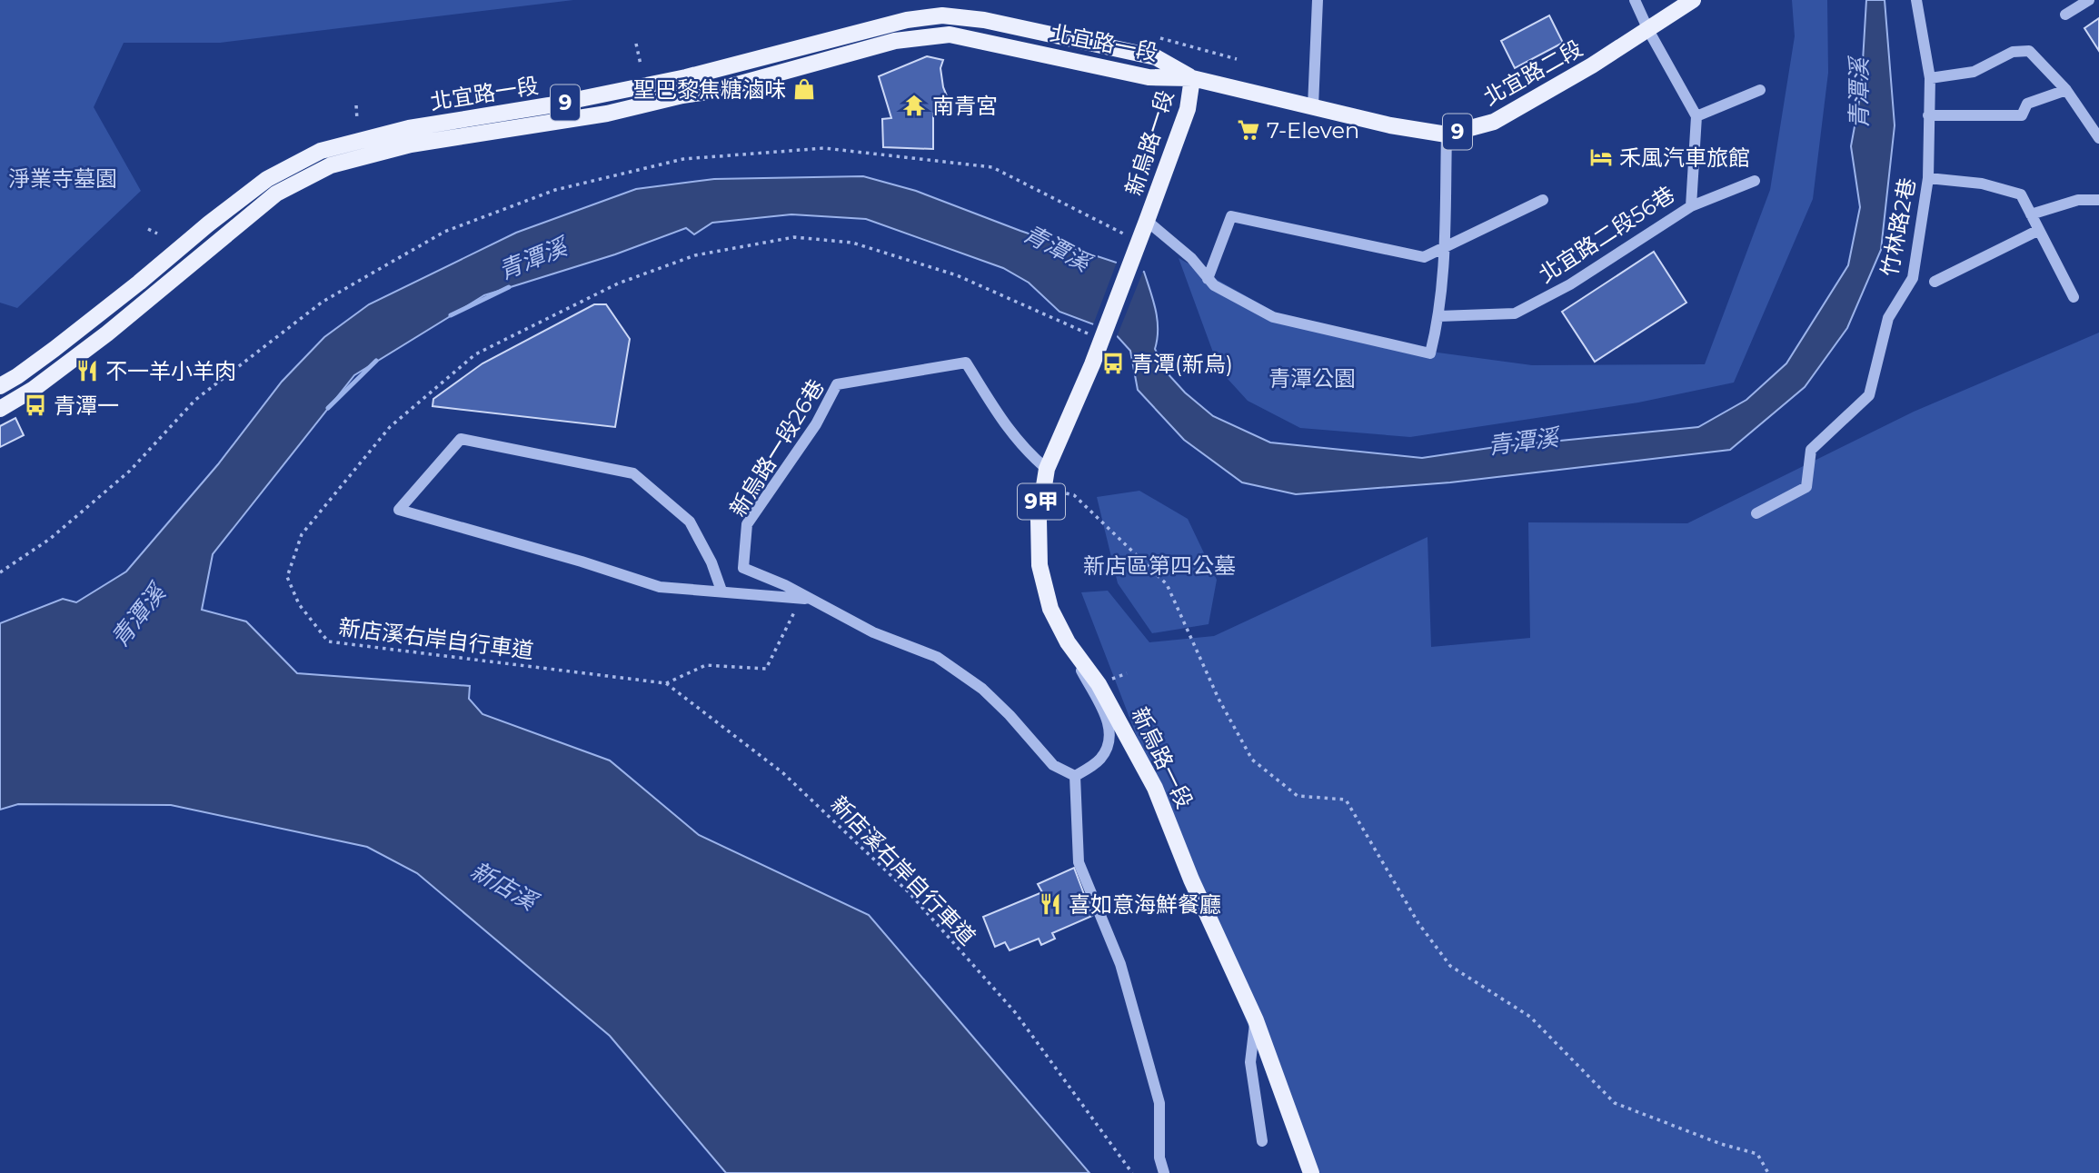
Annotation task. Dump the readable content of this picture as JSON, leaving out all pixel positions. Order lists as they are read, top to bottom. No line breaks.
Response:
{"streets":{"main road":["北宜路一段","北宜路二段","9","新烏路一段","9甲"],"lane":["竹林路2巷","北宜路二段56巷","新烏路一段26巷"],"path":["新店溪右岸自行車道"]},"crossings":[["北宜路一段","北宜路二段"],["北宜路一段","新烏路一段"],["北宜路二段","新烏路一段"],["新烏路一段","新烏路一段26巷"],["新烏路一段","9甲"],["新烏路一段","新店溪右岸自行車道"],["9甲","新店溪右岸自行車道"]],"water":["青潭溪","新店溪"],"parks":["淨業寺墓園","青潭公園","新店區第四公墓"],"places":{"shop":["聖巴黎焦糖滷味"],"temple":["南青宮"],"supermarket":["7-Eleven"],"hotel":["禾風汽車旅館"],"bus stop":["青潭(新烏)","青潭一"],"restaurant":["不一羊小羊肉","喜如意海鮮餐廳"]}}
